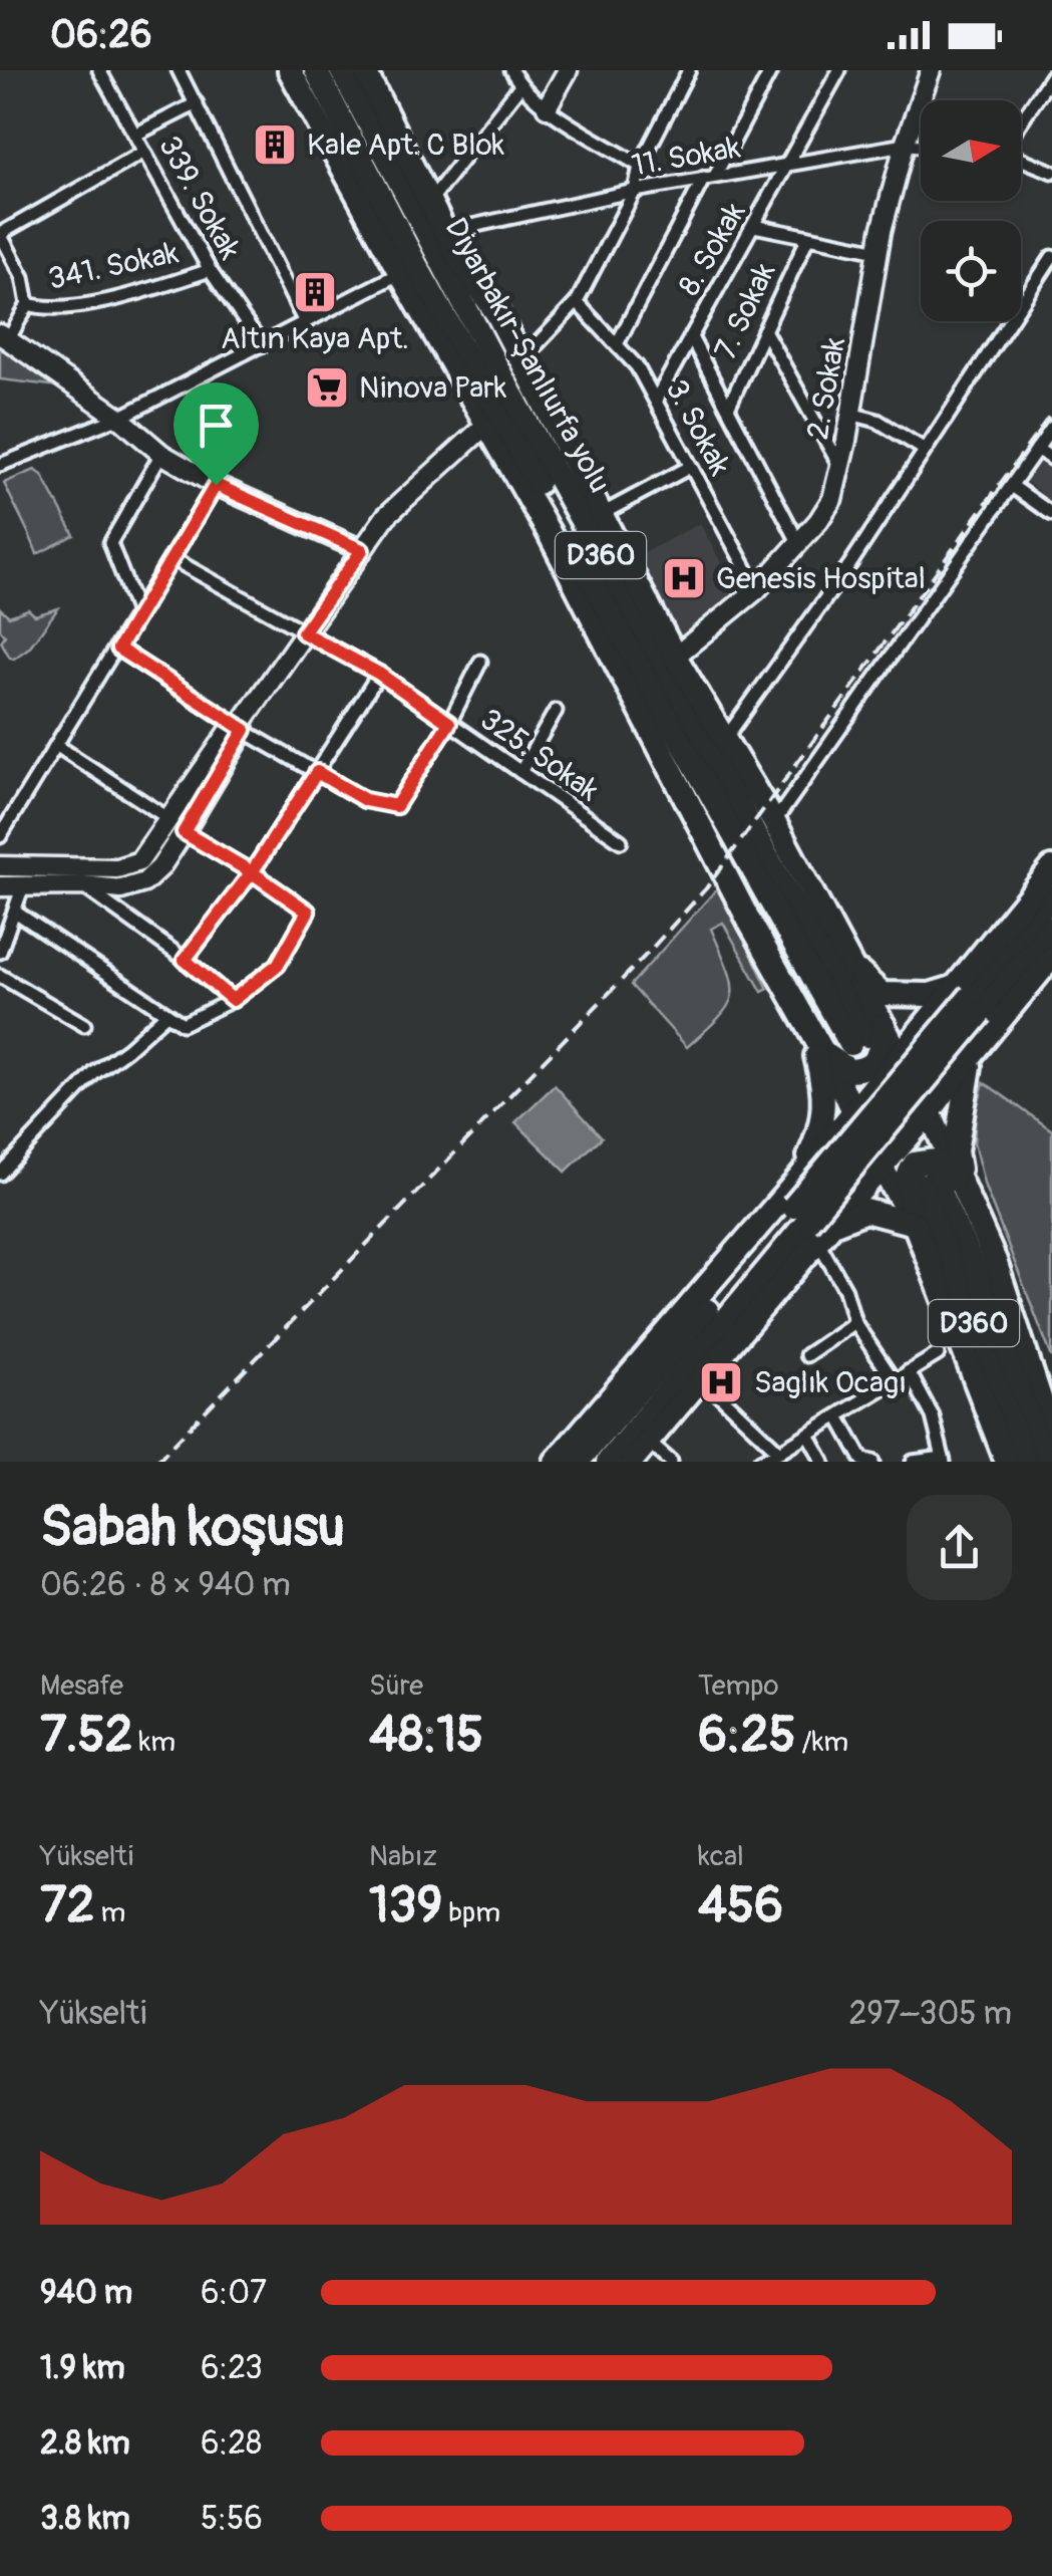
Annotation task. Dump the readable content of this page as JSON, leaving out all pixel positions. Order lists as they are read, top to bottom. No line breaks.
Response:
{"streets":{"highway":["Diyarbakır-Şanlıurfa yolu","D360"],"street":["11. Sokak","339. Sokak","8. Sokak","341. Sokak","7. Sokak","2. Sokak","3. Sokak","325. Sokak"]},"crossings":[["11. Sokak","8. Sokak"],["11. Sokak","2. Sokak"],["339. Sokak","341. Sokak"],["8. Sokak","3. Sokak"],["Diyarbakır-Şanlıurfa yolu","D360"],["2. Sokak","3. Sokak"]],"places":{"building":["Kale Apt. C Blok","Altın Kaya Apt."],"supermarket":["Ninova Park"],"hospital":["Genesis Hospital","Saglık Ocagı"]},"north":"right","page":{"status":"06:26","heading":["Sabah koşusu","06:26 · 8 × 940 m"],"stats":[["Mesafe","7.52 km"],["Süre","48:15"],["Tempo","6:25 /km"],["Yükselti","72 m"],["Nabız","139 bpm"],["kcal","456"]],"chart":["Yükselti","297–305 m"],"list":[{"name":"940 m","note":"6:07"},{"name":"1.9 km","note":"6:23"},{"name":"2.8 km","note":"6:28"},{"name":"3.8 km","note":"5:56"}]}}
